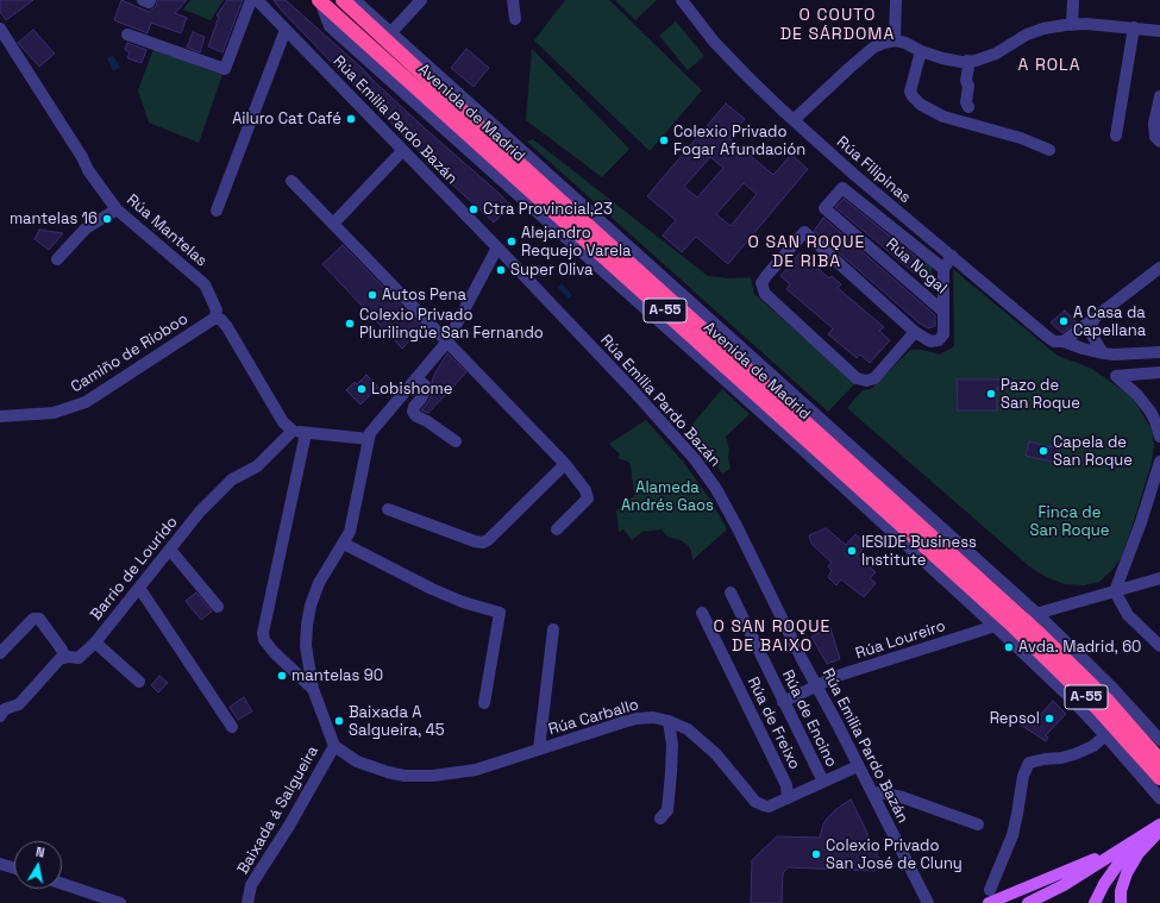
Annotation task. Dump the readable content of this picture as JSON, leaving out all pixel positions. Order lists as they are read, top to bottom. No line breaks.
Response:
{"streets":{"highway":["Avenida de Madrid","A-55"],"street":["Rúa Emilia Pardo Bazán","Rúa Filipinas","Rúa Mantelas","Rúa Nogal","Camiño de Rioboo","Barrio de Lourido","Rúa Loureiro","Rúa Carballo","Rúa de Encino","Rúa de Freixo","Baixada á Salgueira"]},"crossings":[["Avenida de Madrid","Rúa Loureiro"],["Rúa Emilia Pardo Bazán","Rúa Loureiro"],["Rúa Emilia Pardo Bazán","Rúa Carballo"],["Rúa Emilia Pardo Bazán","Baixada á Salgueira"],["Rúa Mantelas","Camiño de Rioboo"],["Rúa Loureiro","Rúa de Encino"],["Rúa Carballo","Rúa de Encino"],["Rúa Carballo","Rúa de Freixo"],["Rúa Carballo","Baixada á Salgueira"]],"districts":["O COUTO DE SÁRDOMA","A ROLA","O SAN ROQUE DE RIBA","O SAN ROQUE DE BAIXO"],"parks":["Alameda Andrés Gaos","Finca de San Roque"],"places":["Ailuro Cat Café","Colexio Privado Fogar Afundación","Ctra Provincial,23","mantelas 16","Alejandro Requejo Varela","Super Oliva","Autos Pena","A Casa da Capellana","Colexio Privado Plurilingüe San Fernando","Lobishome","Pazo de San Roque","Capela de San Roque","IESIDE Business Institute","Avda. Madrid, 60","mantelas 90","Repsol","Baixada A Salgueira, 45","Colexio Privado San José de Cluny"],"north":"top"}
